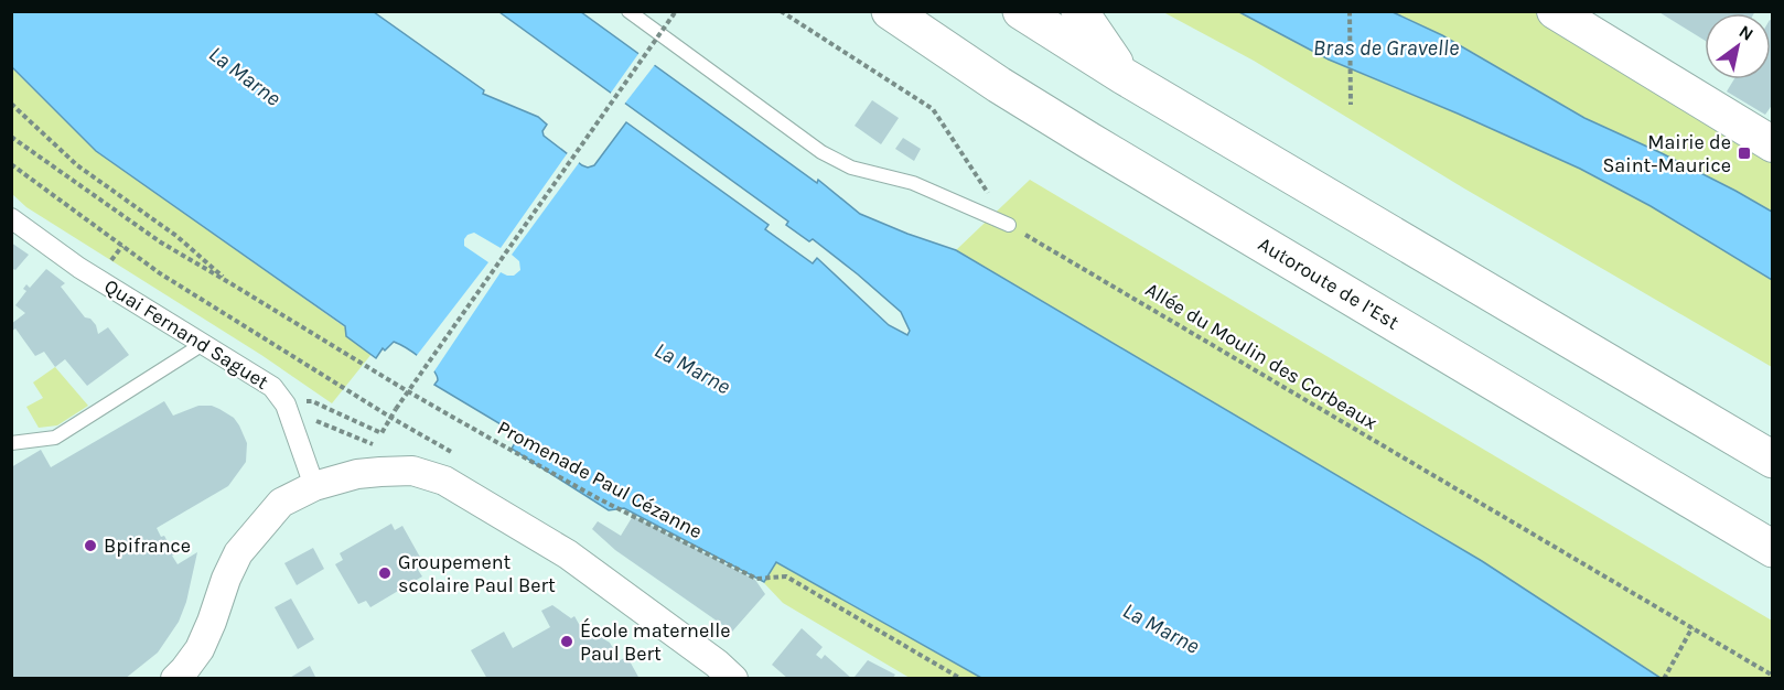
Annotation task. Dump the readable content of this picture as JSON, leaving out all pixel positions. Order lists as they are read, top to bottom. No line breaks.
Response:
{"streets":{"highway":["Autoroute de l’Est"],"street":["Quai Fernand Saguet"],"path":["Allée du Moulin des Corbeaux","Promenade Paul Cézanne"]},"water":["Bras de Gravelle","La Marne"],"places":{"transit":["Mairie de Saint-Maurice"],"other":["Bpifrance","Groupement scolaire Paul Bert","École maternelle Paul Bert"]},"north":"top right"}
